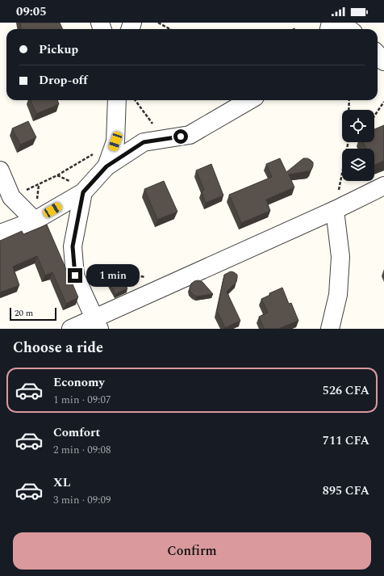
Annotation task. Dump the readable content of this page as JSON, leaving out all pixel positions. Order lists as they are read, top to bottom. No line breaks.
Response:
{"scale_bar":"20 m","page":{"status":"09:05","banner":["Pickup","Drop-off"],"bubble":"1 min","scale":"20 m","heading":"Choose a ride","list":[{"name":"Economy","note":"1 min · 09:07","value":"526 CFA"},{"name":"Comfort","note":"2 min · 09:08","value":"711 CFA"},{"name":"XL","note":"3 min · 09:09","value":"895 CFA"}],"buttons":"Confirm"}}
